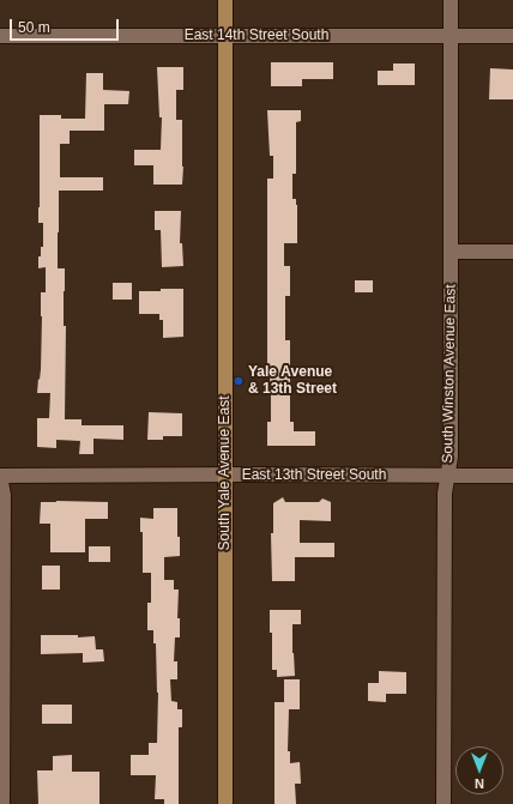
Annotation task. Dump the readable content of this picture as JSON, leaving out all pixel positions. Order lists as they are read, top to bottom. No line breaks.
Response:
{"streets":{"main road":["South Yale Avenue East"],"street":["East 14th Street South","South Winston Avenue East","East 13th Street South"]},"crossings":[["East 14th Street South","South Winston Avenue East"],["East 14th Street South","South Yale Avenue East"],["South Winston Avenue East","East 13th Street South"],["South Yale Avenue East","East 13th Street South"]],"places":["Yale Avenue & 13th Street"],"scale_bar":"50 m","north":"bottom"}
